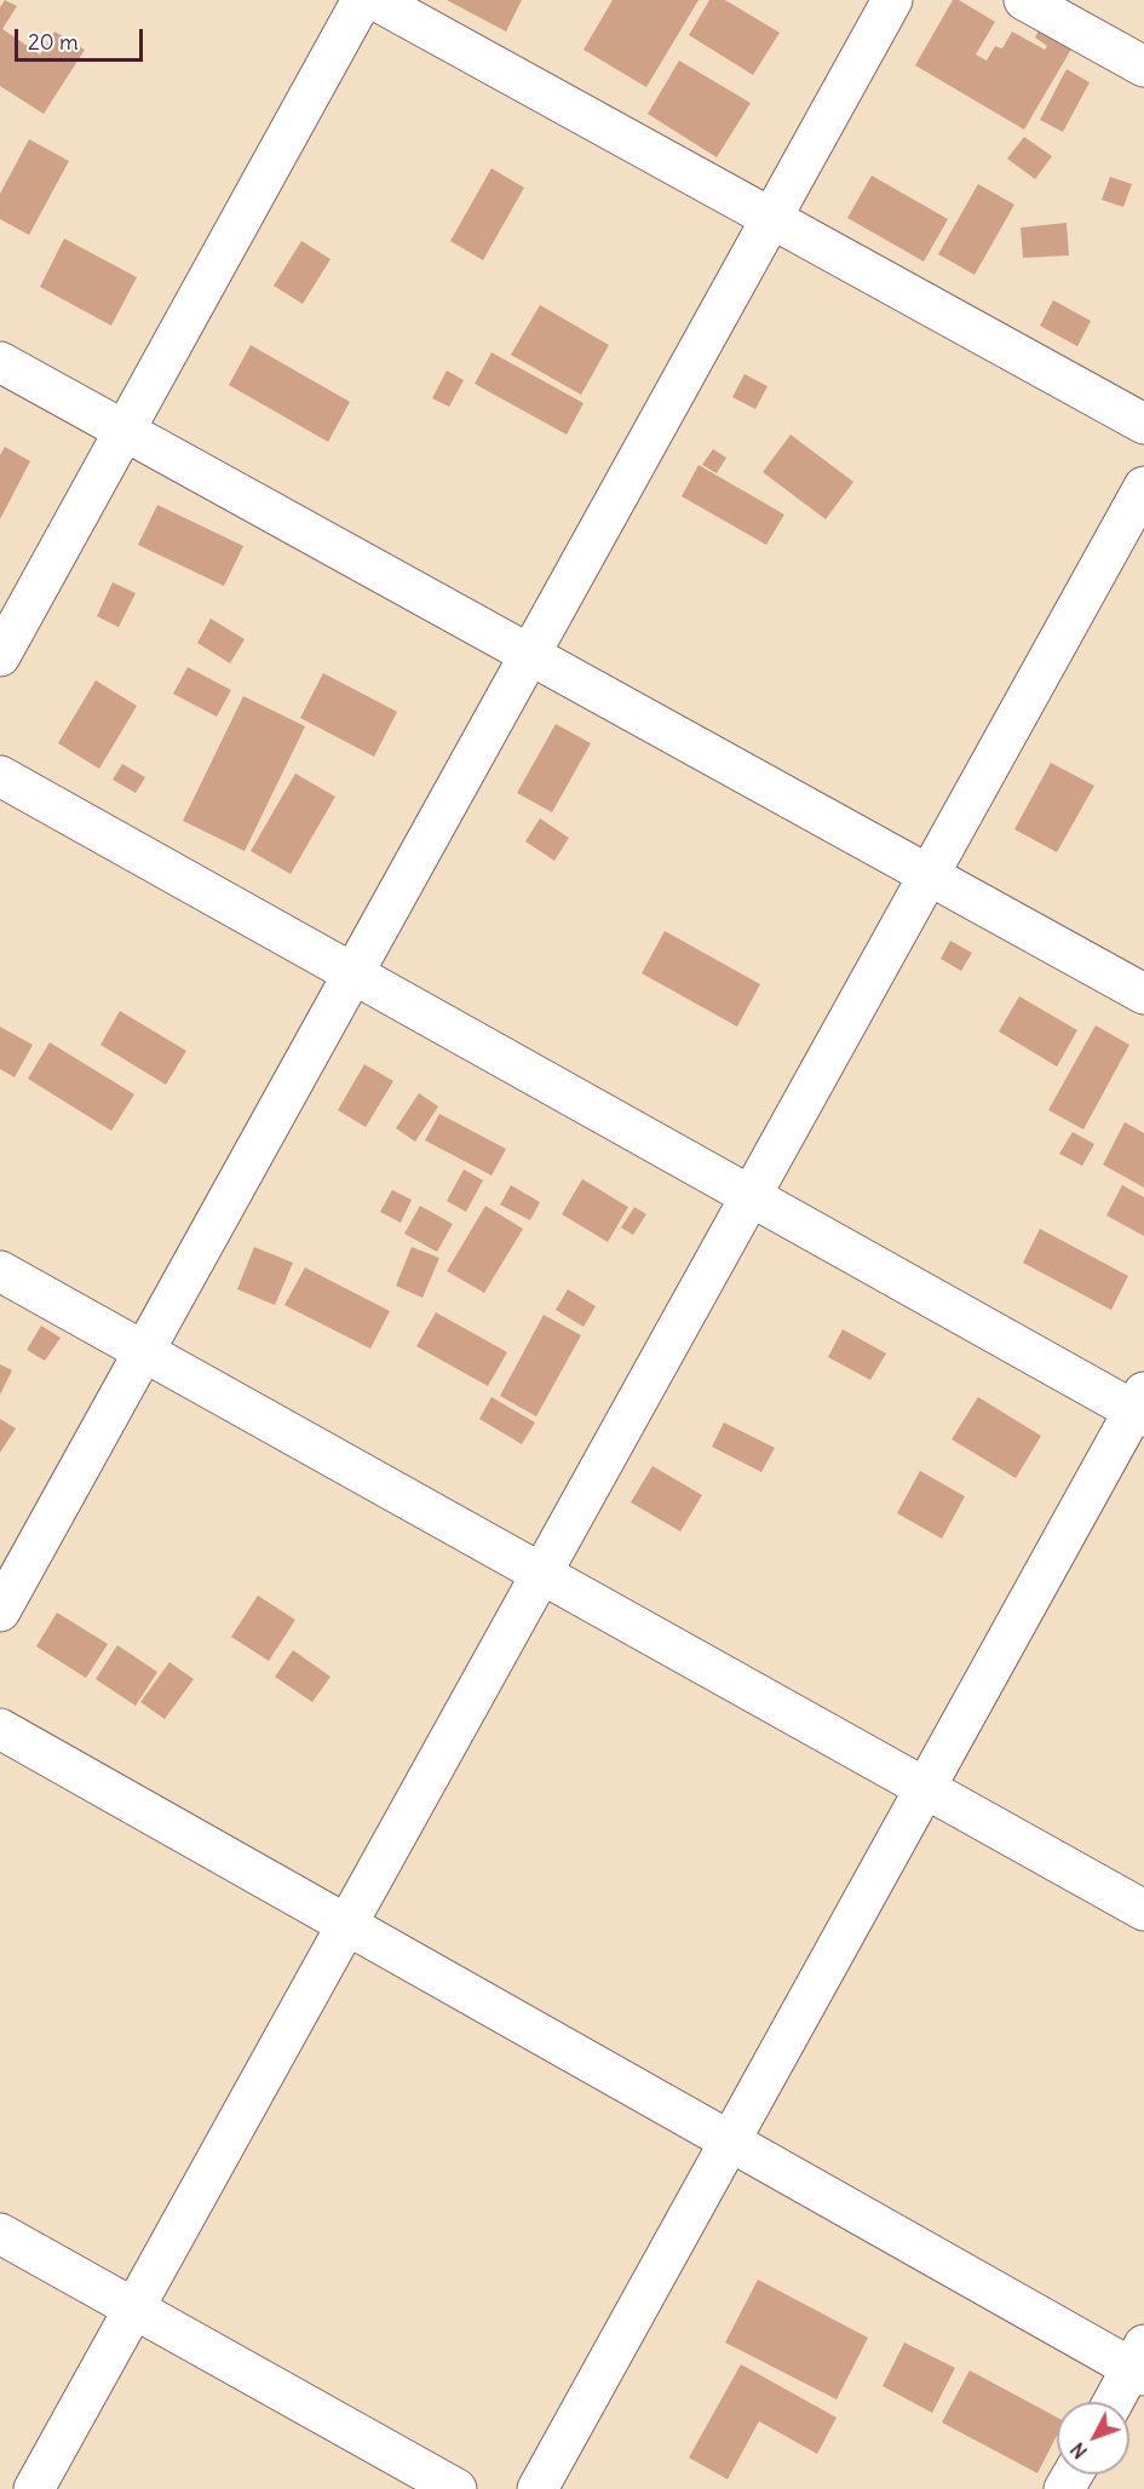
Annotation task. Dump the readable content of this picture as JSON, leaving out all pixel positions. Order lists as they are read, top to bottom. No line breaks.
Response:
{"scale_bar":"20 m","north":"bottom left"}
